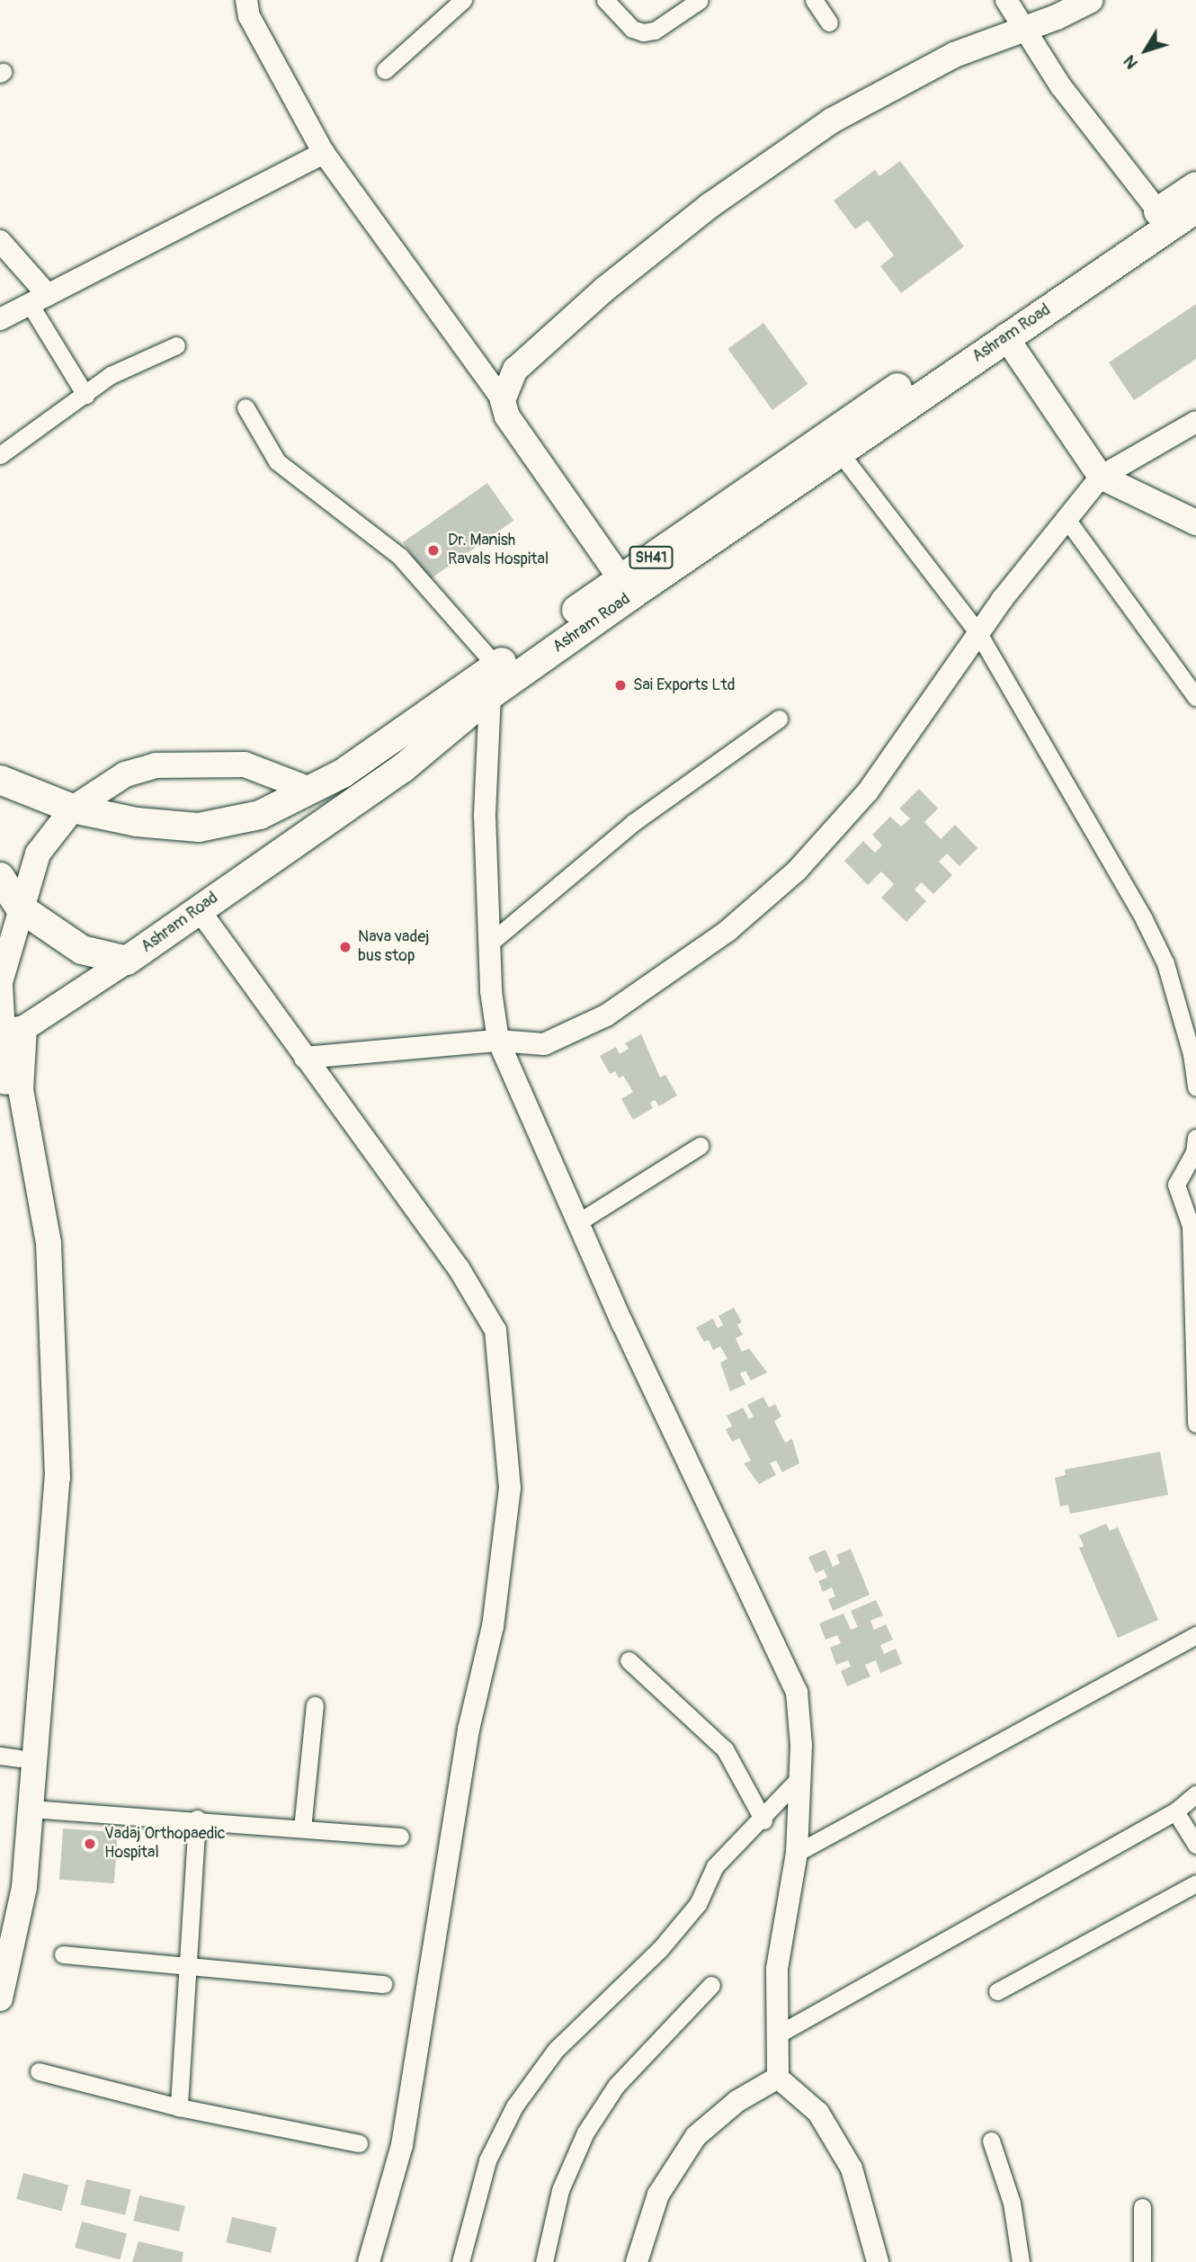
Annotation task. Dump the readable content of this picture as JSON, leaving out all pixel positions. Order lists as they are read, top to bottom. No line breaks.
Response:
{"streets":{"main road":["Ashram Road","SH41"]},"places":["Dr. Manish Ravals Hospital","Sai Exports Ltd","Nava vadej bus stop","Vadaj Orthopaedic Hospital"],"north":"bottom left"}
